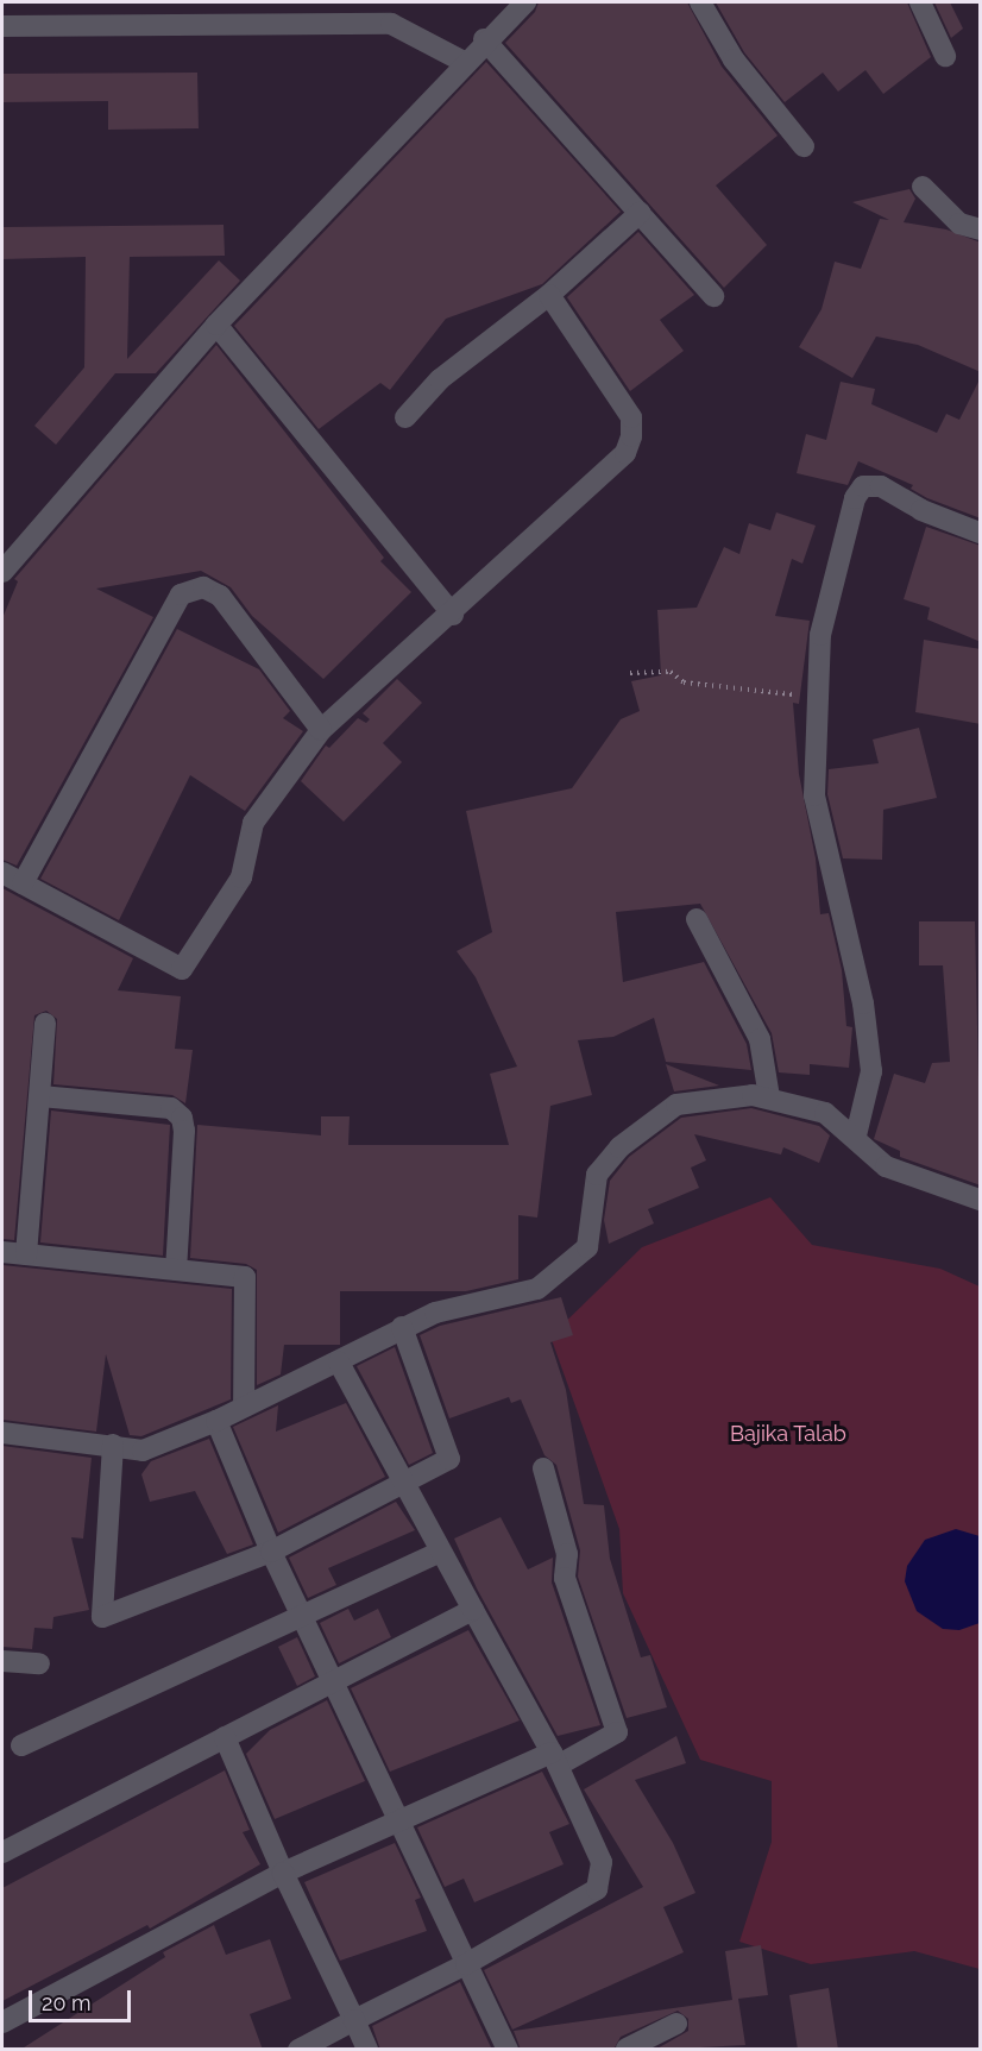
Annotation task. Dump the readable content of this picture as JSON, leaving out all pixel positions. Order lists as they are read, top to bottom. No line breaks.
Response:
{"parks":["Bajika Talab"],"scale_bar":"20 m"}
